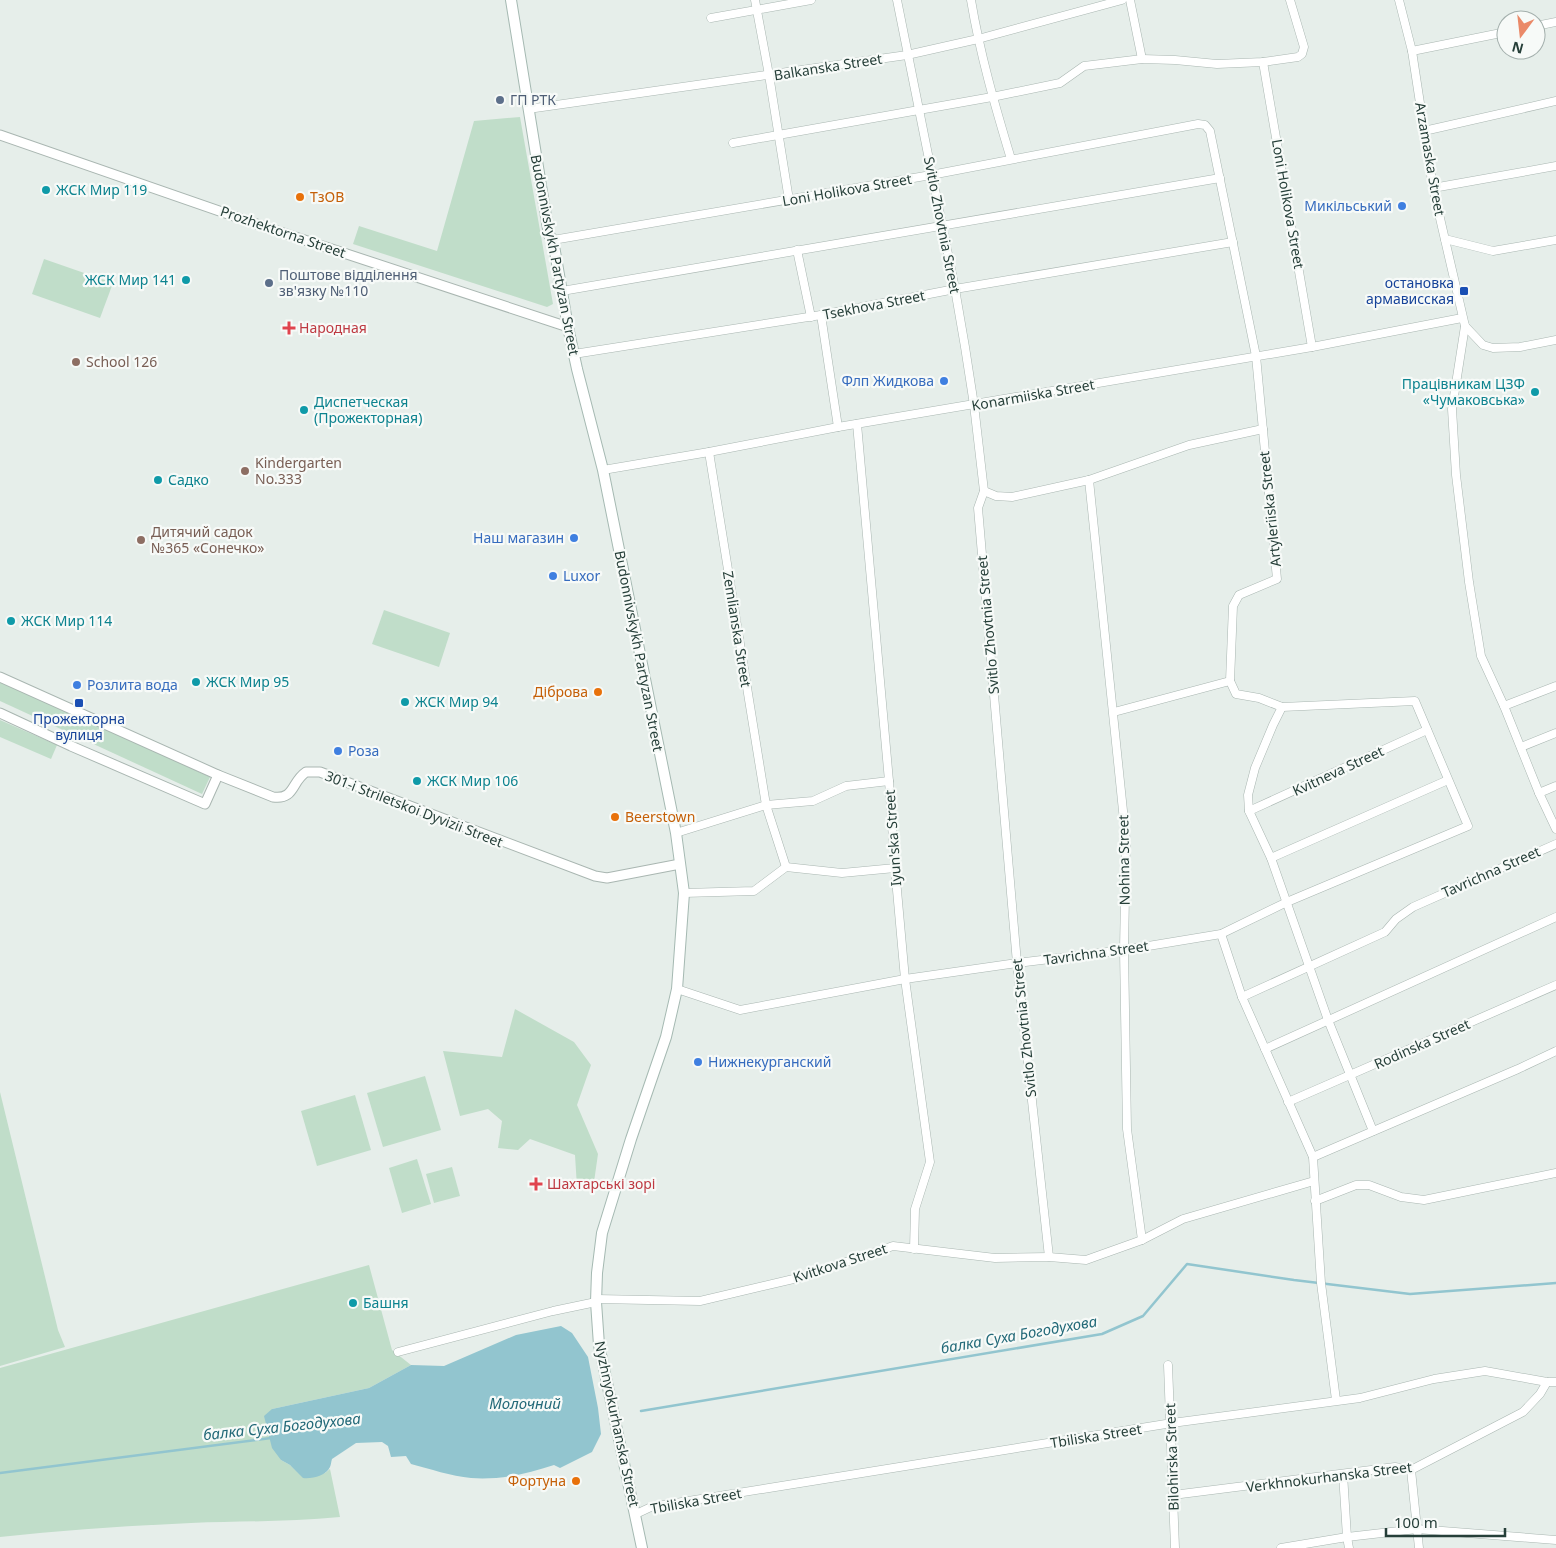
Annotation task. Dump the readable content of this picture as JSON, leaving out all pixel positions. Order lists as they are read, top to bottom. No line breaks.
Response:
{"streets":{"main road":["Budonnivskykh Partyzan Street","Nyzhnyokurhanska Street"],"street":["Balkanska Street","Arzamaska Street","Loni Holikova Street","Svitlo Zhovtnia Street","Prozhektorna Street","Tsekhova Street","Konarmiiska Street","Artyleriiska Street","Zemlianska Street","Kvitneva Street","301-i Striletskoi Dyvizii Street","Iyun'ska Street","Nohina Street","Tavrichna Street","Rodinska Street","Kvitkova Street","Tbiliska Street","Bilohirska Street","Verkhnokurhanska Street"]},"crossings":[["Balkanska Street","Svitlo Zhovtnia Street"],["Balkanska Street","Budonnivskykh Partyzan Street"],["Arzamaska Street","Konarmiiska Street"],["Loni Holikova Street","Svitlo Zhovtnia Street"],["Loni Holikova Street","Budonnivskykh Partyzan Street"],["Loni Holikova Street","Konarmiiska Street"],["Svitlo Zhovtnia Street","Tsekhova Street"],["Svitlo Zhovtnia Street","Konarmiiska Street"],["Svitlo Zhovtnia Street","Tavrichna Street"],["Svitlo Zhovtnia Street","Kvitkova Street"],["Prozhektorna Street","Budonnivskykh Partyzan Street"],["Budonnivskykh Partyzan Street","Tsekhova Street"],["Budonnivskykh Partyzan Street","Konarmiiska Street"],["Budonnivskykh Partyzan Street","301-i Striletskoi Dyvizii Street"],["Budonnivskykh Partyzan Street","Tavrichna Street"],["Budonnivskykh Partyzan Street","Kvitkova Street"],["Budonnivskykh Partyzan Street","Nyzhnyokurhanska Street"],["Konarmiiska Street","Zemlianska Street"],["Konarmiiska Street","Iyun'ska Street"],["Iyun'ska Street","Tavrichna Street"],["Iyun'ska Street","Kvitkova Street"],["Nohina Street","Tavrichna Street"],["Nohina Street","Kvitkova Street"],["Kvitkova Street","Nyzhnyokurhanska Street"],["Nyzhnyokurhanska Street","Tbiliska Street"],["Tbiliska Street","Bilohirska Street"],["Tbiliska Street","Verkhnokurhanska Street"],["Bilohirska Street","Verkhnokurhanska Street"]],"water":["балка Суха Богодухова","Молочний"],"places":{"other":["ГП РТК","ЖСК Мир 119","ТзОВ","Микільський","ЖСК Мир 141","Поштове відділення зв'язку №110","School 126","Флп Жидкова","Працівникам ЦЗФ «Чумаковська»","Диспетческая (Прожекторная)","Kindergarten No.333","Садко","Наш магазин","Дитячий садок №365 «Сонечко»","Luxor","ЖСК Мир 114","ЖСК Мир 95","Розлита вода","Діброва","ЖСК Мир 94","Роза","ЖСК Мир 106","Beerstown","Нижнекурганский","Башня","Фортуна"],"transit":["остановка армависская","Прожекторна вулиця"],"health":["Народная","Шахтарські зорі"]},"scale_bar":"100 m","north":"bottom"}
